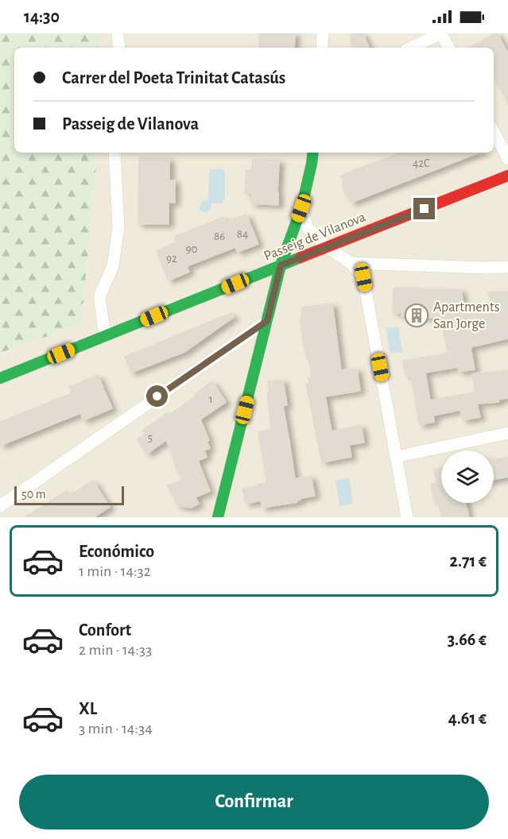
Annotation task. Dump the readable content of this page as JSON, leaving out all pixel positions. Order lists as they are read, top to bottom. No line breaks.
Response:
{"streets":{"street":["Passeig de Vilanova"]},"places":{"building":["Apartments San Jorge"]},"house_numbers":["42C","84","86","90","92","1","5"],"scale_bar":"50 m","page":{"status":"14:30","banner":["Carrer del Poeta Trinitat Catasús","Passeig de Vilanova"],"scale":"50 m","list":[{"name":"Económico","note":"1 min · 14:32","value":"2.71 €"},{"name":"Confort","note":"2 min · 14:33","value":"3.66 €"},{"name":"XL","note":"3 min · 14:34","value":"4.61 €"}],"buttons":"Confirmar"}}
